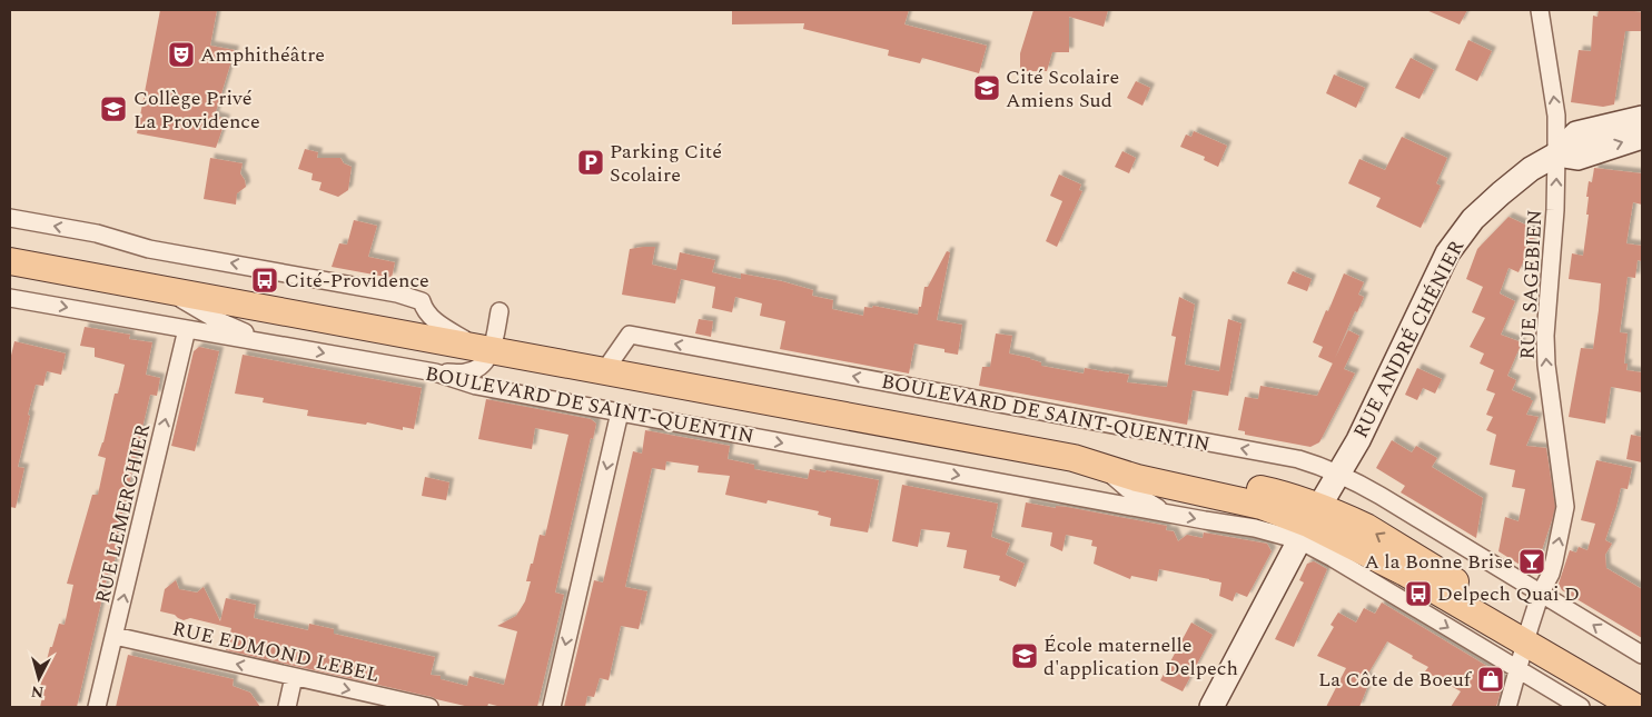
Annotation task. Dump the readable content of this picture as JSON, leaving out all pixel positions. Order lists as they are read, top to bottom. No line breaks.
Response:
{"streets":{"main road":["BOULEVARD DE SAINT-QUENTIN"],"street":["RUE SAGEBIEN","RUE ANDRÉ CHÉNIER","RUE LEMERCHIER","RUE EDMOND LEBEL"]},"crossings":[["RUE SAGEBIEN","RUE ANDRÉ CHÉNIER"],["RUE ANDRÉ CHÉNIER","BOULEVARD DE SAINT-QUENTIN"],["BOULEVARD DE SAINT-QUENTIN","RUE LEMERCHIER"],["RUE LEMERCHIER","RUE EDMOND LEBEL"]],"one_way":["RUE SAGEBIEN","RUE LEMERCHIER"],"places":{"theatre":["Amphithéâtre"],"school or university":["Cité Scolaire Amiens Sud","Collège Privé La Providence","École maternelle d'application Delpech"],"parking":["Parking Cité Scolaire"],"bus stop":["Cité-Providence","Delpech Quai D"],"bar":["A la Bonne Brise"],"shop":["La Côte de Boeuf"]},"north":"bottom"}
